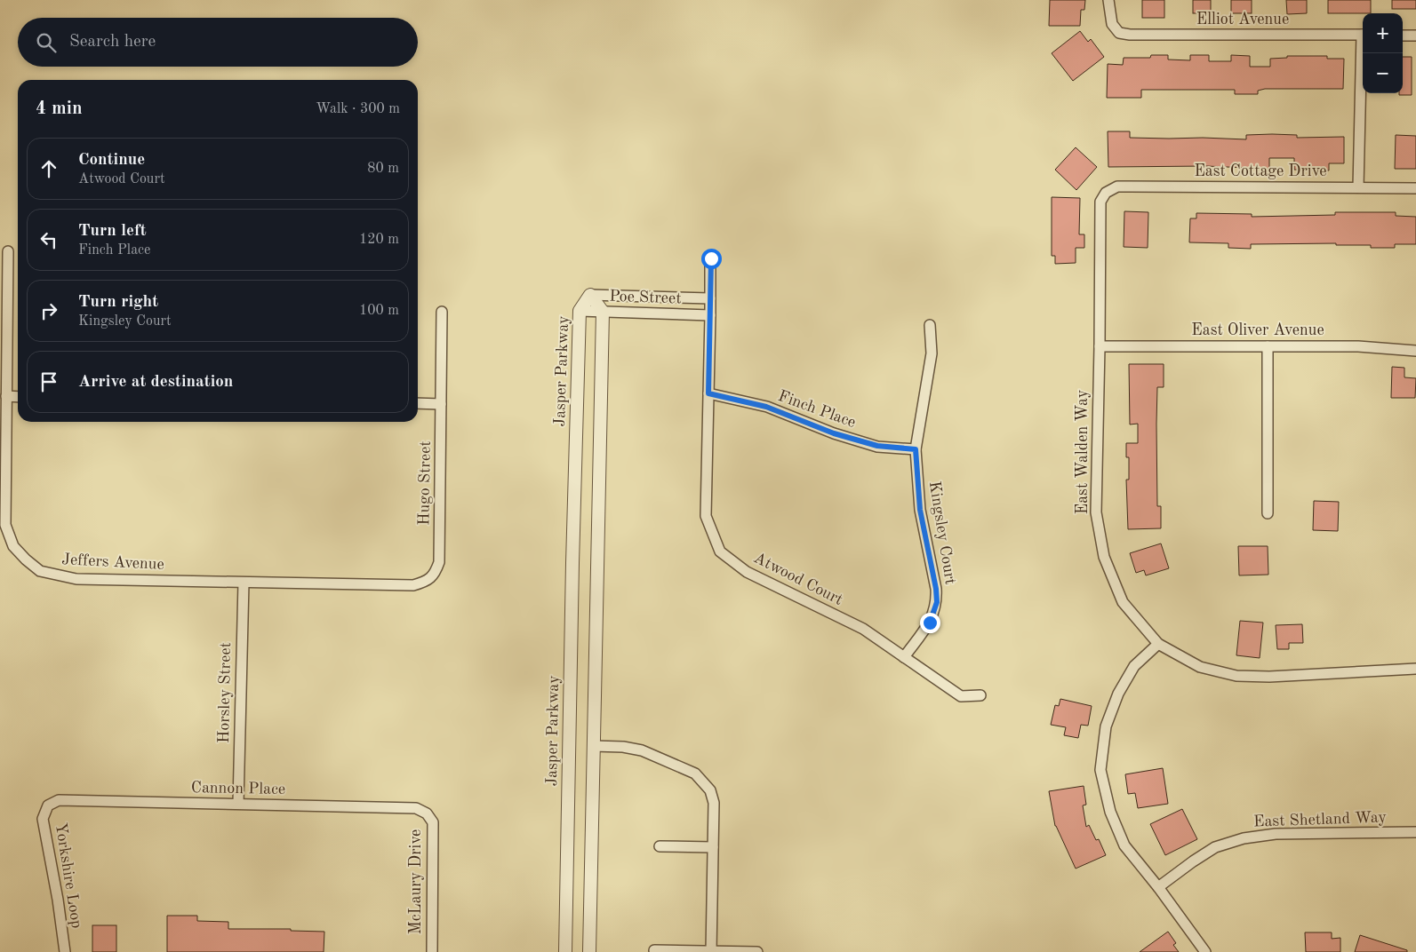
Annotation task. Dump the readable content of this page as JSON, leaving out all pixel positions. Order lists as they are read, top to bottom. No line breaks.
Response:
{"streets":{"street":["Elliot Avenue","East Cottage Drive","Poe Street","East Oliver Avenue","Jasper Parkway","Finch Place","East Walden Way","Hugo Street","Kingsley Court","Jeffers Avenue","Atwood Court","Horsley Street","Cannon Place","East Shetland Way","Yorkshire Loop","McLaury Drive"]},"crossings":[["East Cottage Drive","East Walden Way"],["Poe Street","Jasper Parkway"],["Poe Street","Atwood Court"],["East Oliver Avenue","East Walden Way"],["Finch Place","Kingsley Court"],["Finch Place","Atwood Court"],["Hugo Street","Jeffers Avenue"],["Kingsley Court","Atwood Court"],["Jeffers Avenue","Horsley Street"],["Horsley Street","Cannon Place"],["Cannon Place","Yorkshire Loop"],["Cannon Place","McLaury Drive"]],"page":{"map_buttons":["+","−"],"search":"Search here","heading":["4 min","Walk · 300 m"],"list":[["Continue","Atwood Court","80 m"],["Turn left","Finch Place","120 m"],["Turn right","Kingsley Court","100 m"],"Arrive at destination"]}}
